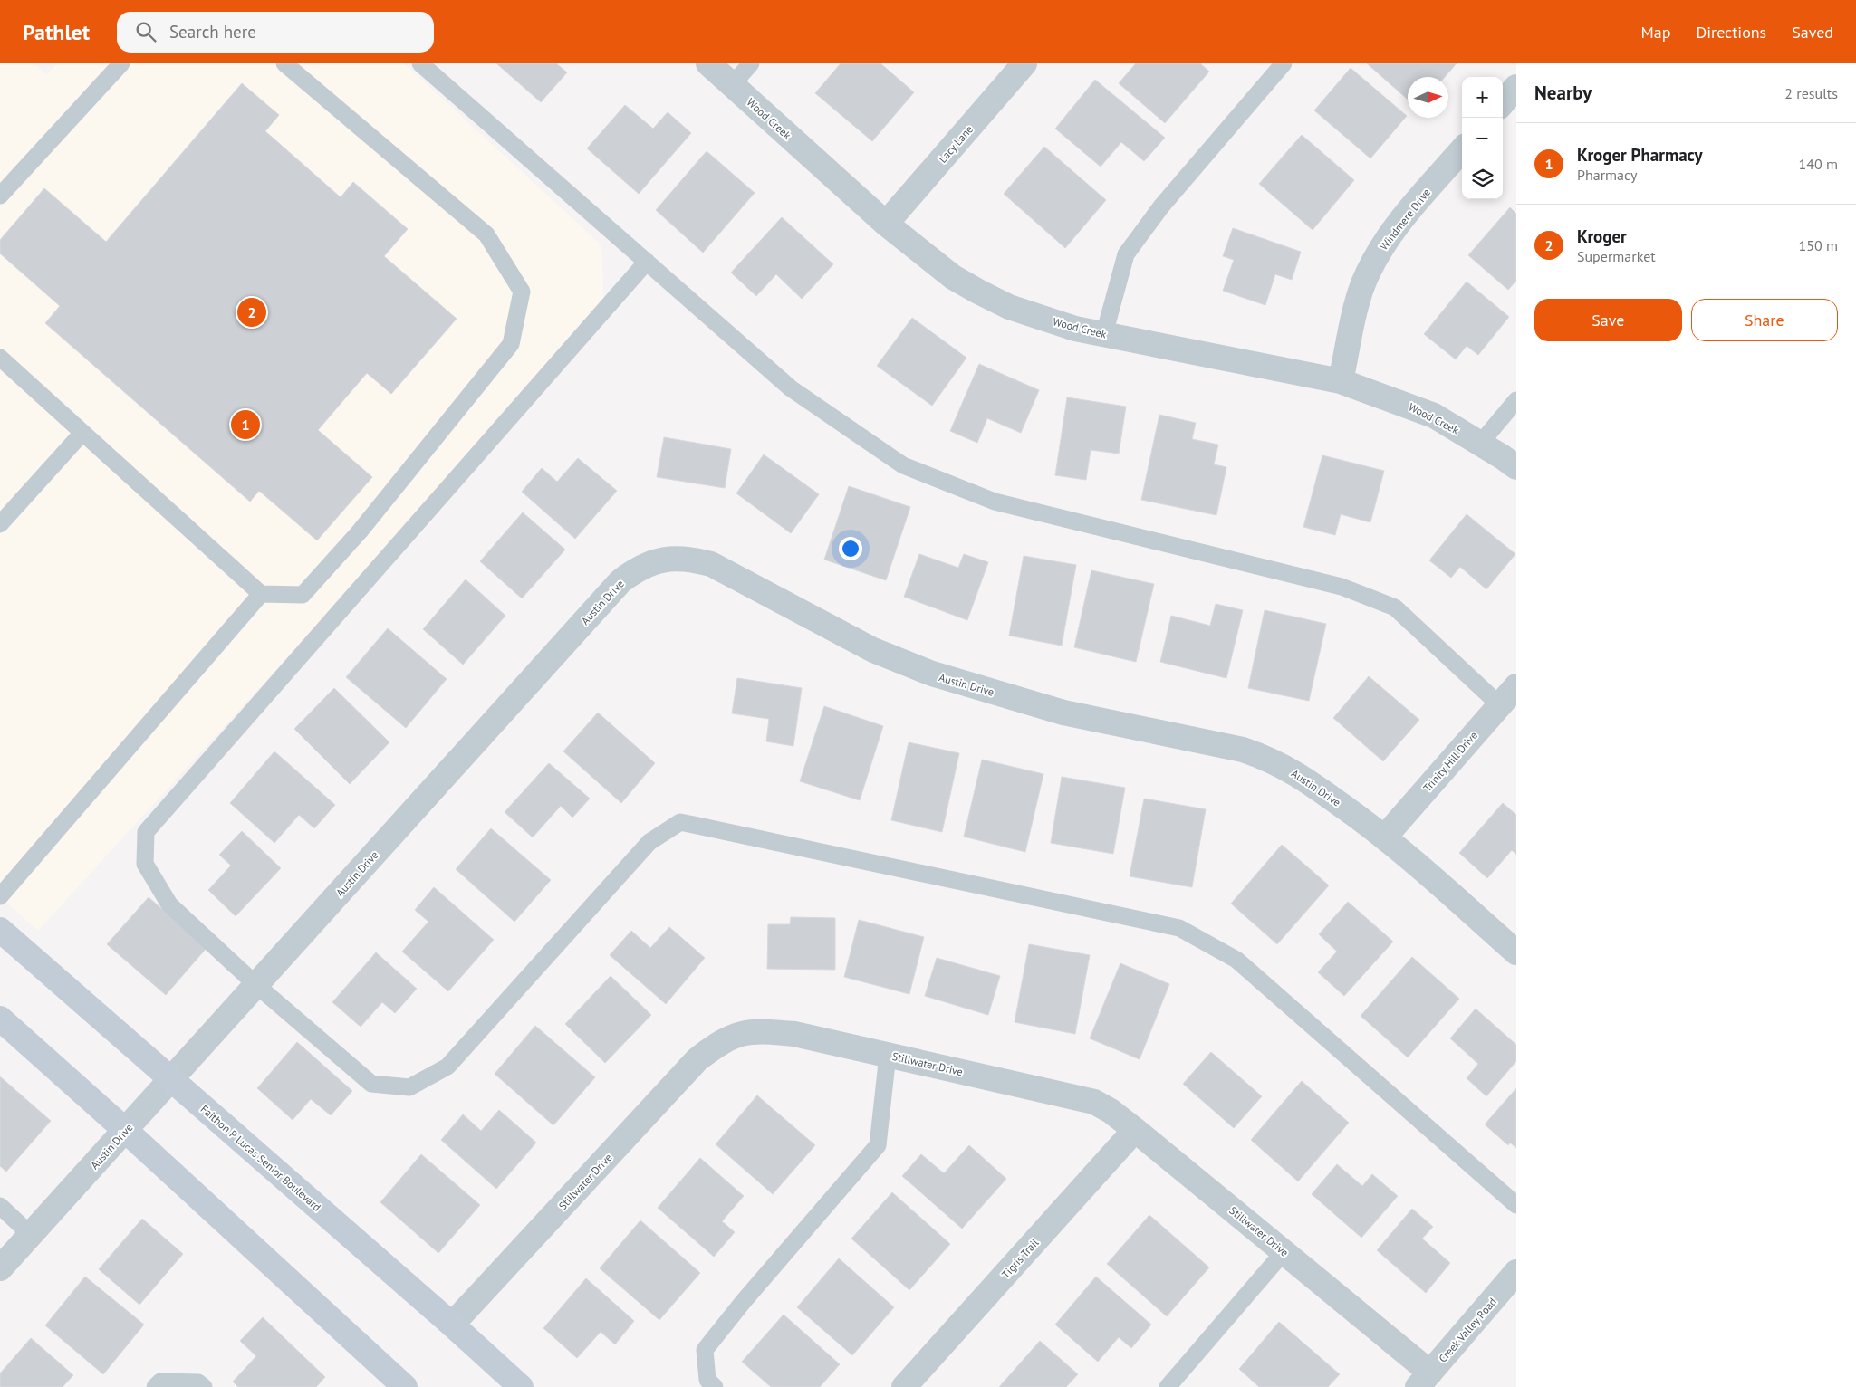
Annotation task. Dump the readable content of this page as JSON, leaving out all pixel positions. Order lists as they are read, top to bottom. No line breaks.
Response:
{"streets":{"street":["Wood Creek","Lacy Lane","Windmere Drive","Austin Drive","Trinity Hill Drive","Stillwater Drive","Faithon P Lucas Senior Boulevard","Tigris Trail","Creek Valley Road"]},"crossings":[["Wood Creek","Lacy Lane"],["Wood Creek","Windmere Drive"],["Austin Drive","Trinity Hill Drive"],["Austin Drive","Faithon P Lucas Senior Boulevard"],["Stillwater Drive","Faithon P Lucas Senior Boulevard"],["Stillwater Drive","Tigris Trail"],["Stillwater Drive","Creek Valley Road"]],"north":"right","page":{"header":"Pathlet","search":"Search here","nav":["Map","Directions","Saved"],"heading":["Nearby","2 results"],"map_buttons":["+","−"],"list":[{"mark":"1","name":"Kroger Pharmacy","note":"Pharmacy","value":"140 m"},{"mark":"2","name":"Kroger","note":"Supermarket","value":"150 m"}],"buttons":["Save","Share"],"pins":["2","1"]}}
